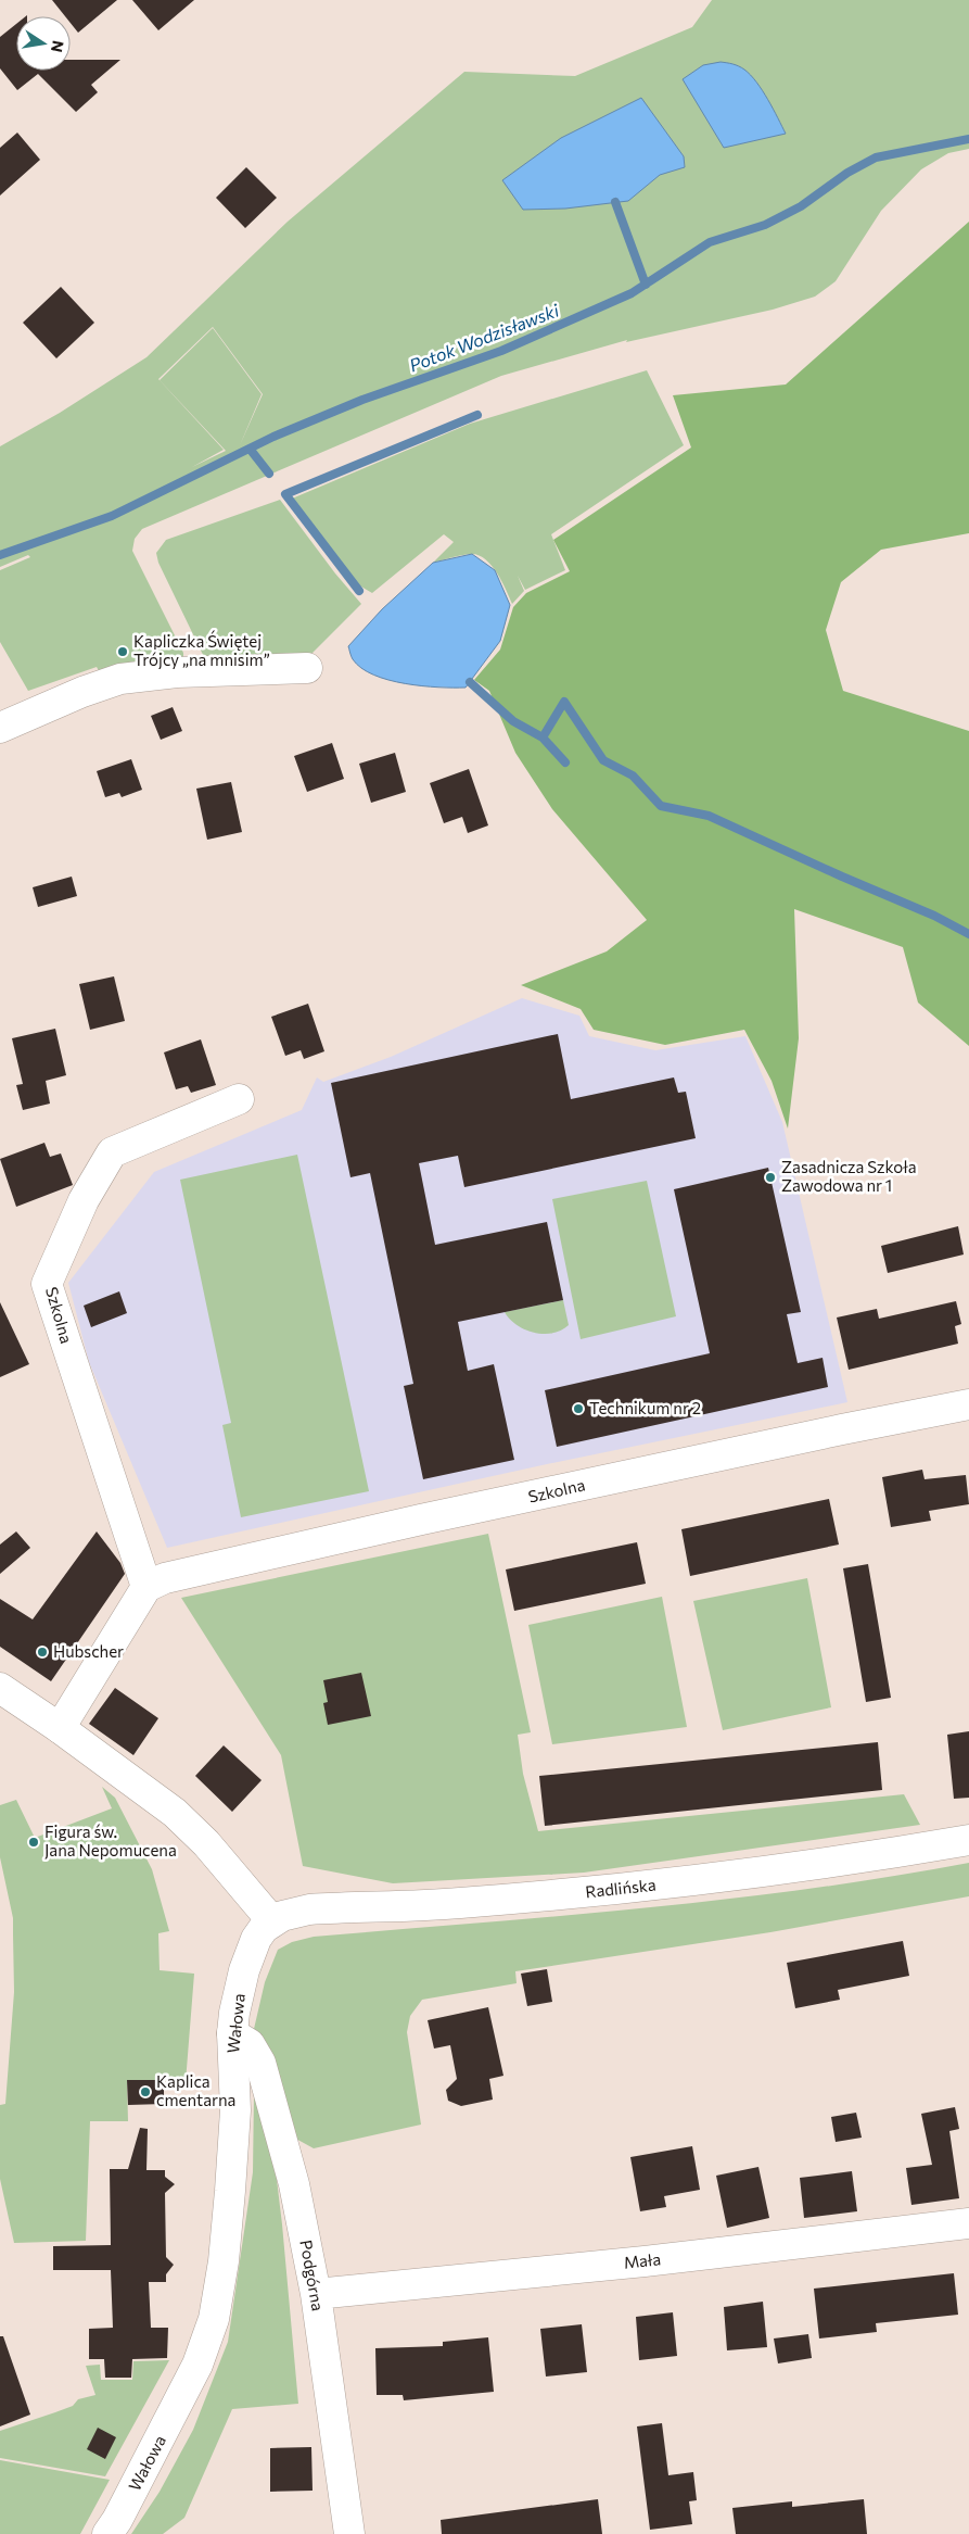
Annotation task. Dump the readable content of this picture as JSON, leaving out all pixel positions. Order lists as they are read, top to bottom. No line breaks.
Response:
{"streets":{"street":["Szkolna","Radlińska","Wałowa","Mała","Podgórna"]},"crossings":[["Radlińska","Wałowa"],["Wałowa","Podgórna"],["Mała","Podgórna"]],"water":["Potok Wodzisławski"],"places":["Kapliczka Świętej Trójcy „na mnisim”","Zasadnicza Szkoła Zawodowa nr 1","Technikum nr 2","Hubscher","Figura św. Jana Nepomucena","Kaplica cmentarna"],"north":"right"}
